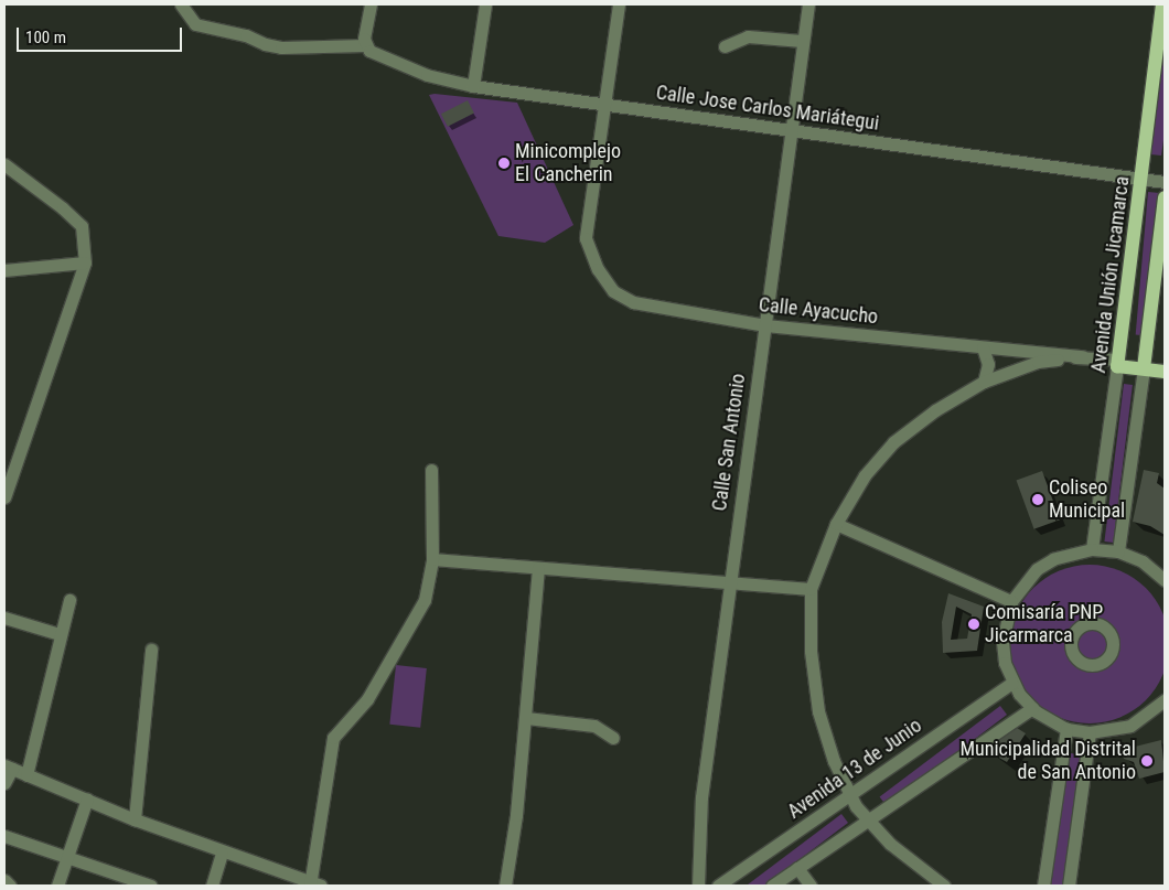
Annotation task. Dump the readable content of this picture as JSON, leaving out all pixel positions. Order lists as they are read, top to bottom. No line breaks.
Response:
{"streets":{"main road":["Avenida Unión Jicamarca"],"street":["Calle Jose Carlos Mariátegui","Calle Ayacucho","Calle San Antonio","Avenida 13 de Junio"]},"crossings":[["Calle Jose Carlos Mariátegui","Avenida Unión Jicamarca"],["Calle Jose Carlos Mariátegui","Calle Ayacucho"],["Calle Jose Carlos Mariátegui","Calle San Antonio"],["Calle Ayacucho","Calle San Antonio"]],"places":["Minicomplejo El Cancherin","Coliseo Municipal","Comisaría PNP Jicarmarca","Municipalidad Distrital de San Antonio"],"scale_bar":"100 m"}
